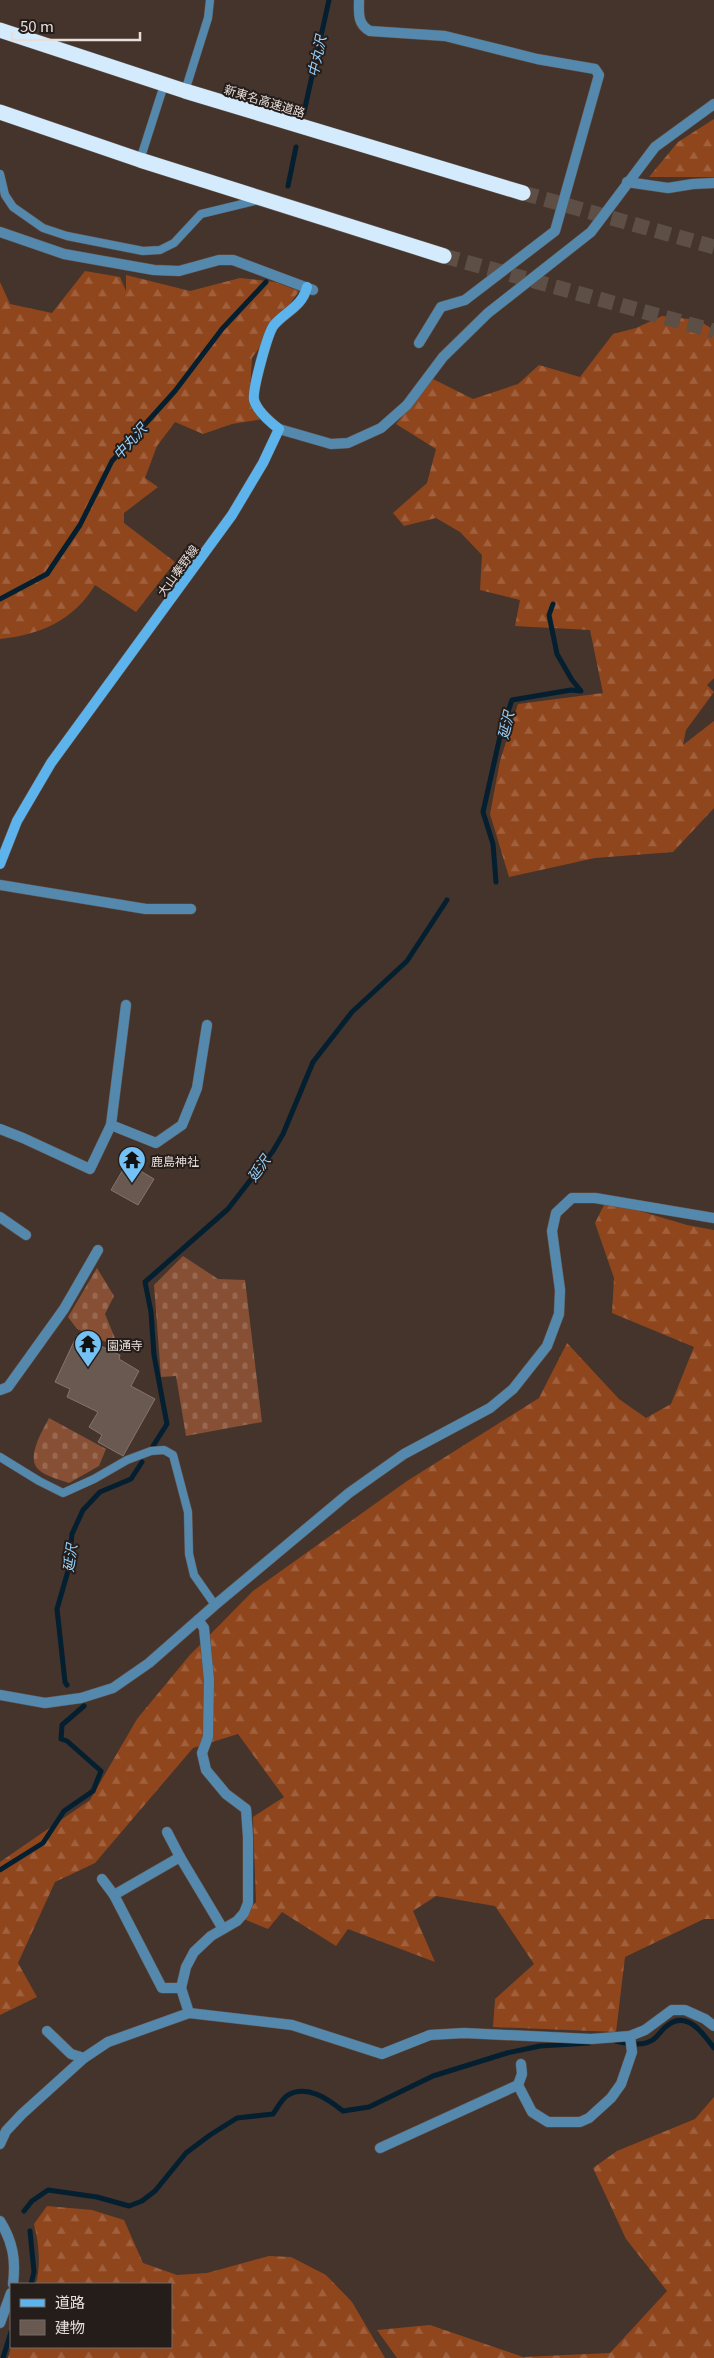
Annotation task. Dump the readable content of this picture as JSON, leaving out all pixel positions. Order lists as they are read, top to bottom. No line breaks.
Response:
{"streets":{"highway":["新東名高速道路"],"main road":["大山秦野線"]},"water":["中丸沢","延沢"],"places":{"temple":["鹿島神社","園通寺"]},"legend":["道路","建物"],"scale_bar":"50 m"}
